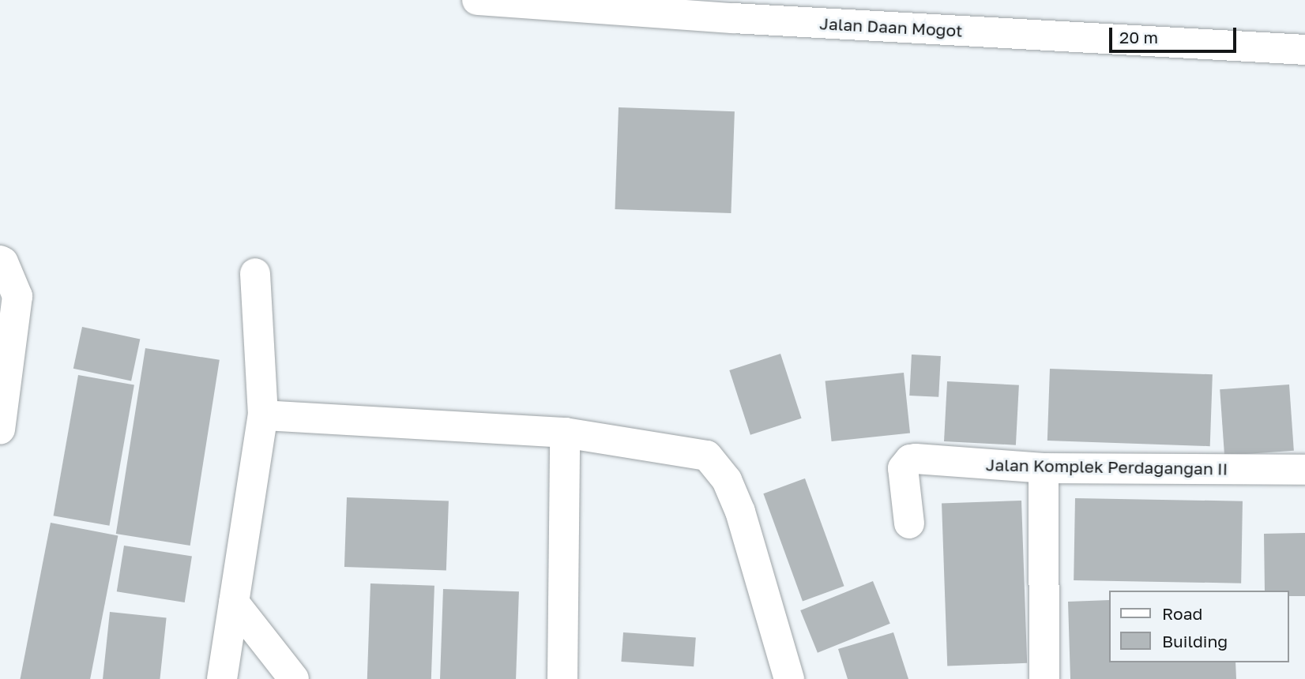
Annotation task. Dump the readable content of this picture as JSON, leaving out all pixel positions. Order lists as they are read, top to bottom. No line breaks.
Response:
{"streets":{"street":["Jalan Daan Mogot","Jalan Komplek Perdagangan II"]},"legend":["Road","Building"],"scale_bar":"20 m"}
